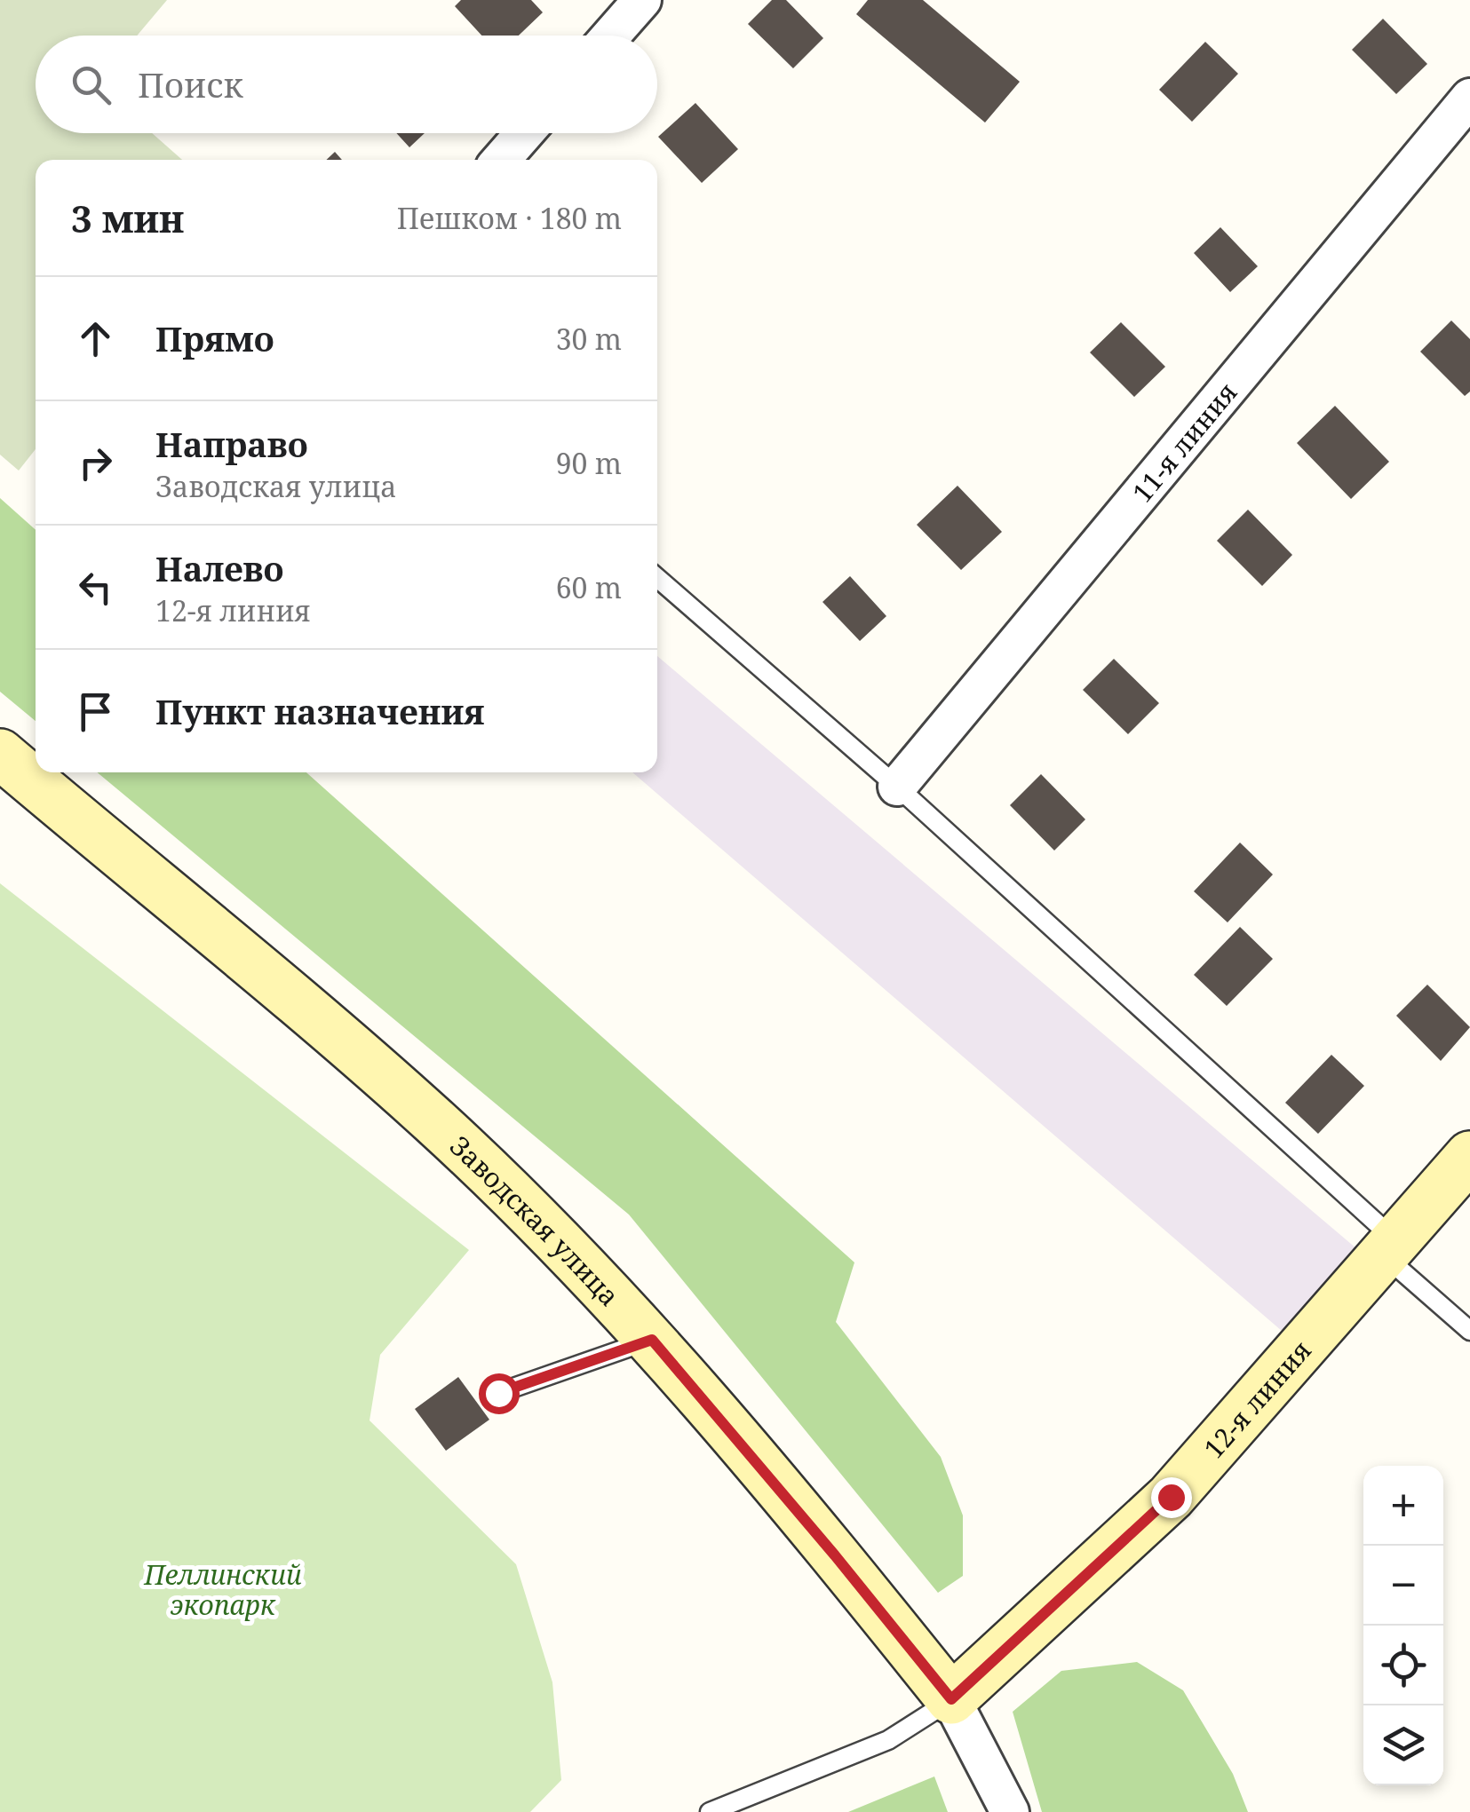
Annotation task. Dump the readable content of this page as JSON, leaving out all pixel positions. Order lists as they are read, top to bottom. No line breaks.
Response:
{"streets":{"street":["11-я линия","Заводская улица","12-я линия"]},"crossings":[["Заводская улица","12-я линия"]],"parks":["Пеллинский экопарк"],"page":{"search":"Поиск","heading":["3 мин","Пешком · 180 m"],"list":[["Прямо","30 m"],["Направо","Заводская улица","90 m"],["Налево","12-я линия","60 m"],"Пункт назначения"],"map_buttons":["+","−"]}}
